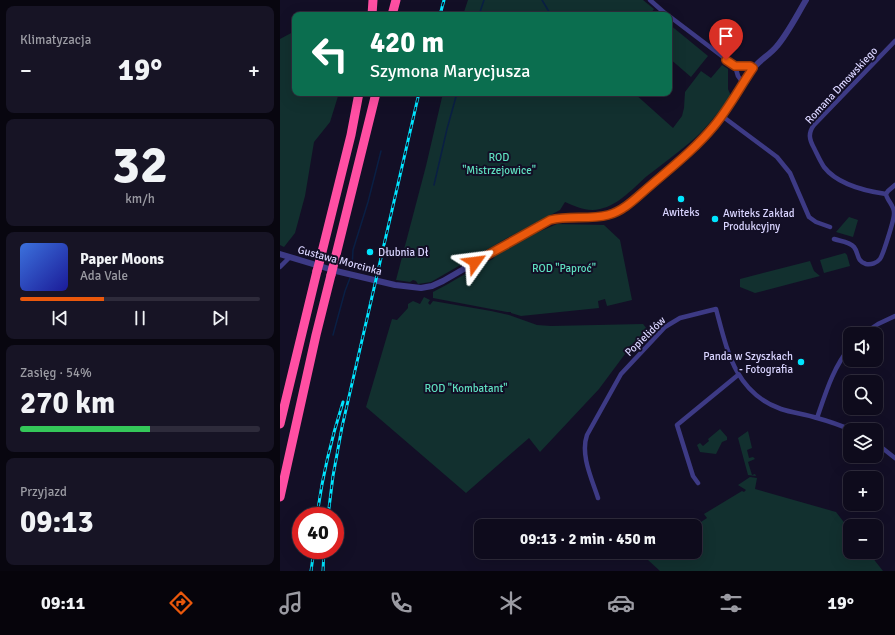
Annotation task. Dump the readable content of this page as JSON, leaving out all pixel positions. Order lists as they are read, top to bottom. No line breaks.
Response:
{"streets":{"street":["Romana Dmowskiego","Gustawa Morcinka","Popielidów"]},"parks":["ROD \"Mistrzejowice\"","ROD \"Paproć\"","ROD \"Kombatant\""],"places":["Awiteks","Awiteks Zakład Produkcyjny","Dłubnia Dł","Panda w Szyszkach - Fotografia"],"page":{"tile":["Klimatyzacja",["32","km/h"],["Zasięg · 54%","270 km"],["Przyjazd","09:13"]],"turn":["420 m","Szymona Marycjusza"],"heat":["−","19°","+"],"song":["Paper Moons","Ada Vale"],"map_buttons":["+","−"],"limit":"40","trip":"09:13 · 2 min · 450 m","tabs":["09:11","19°"]}}
